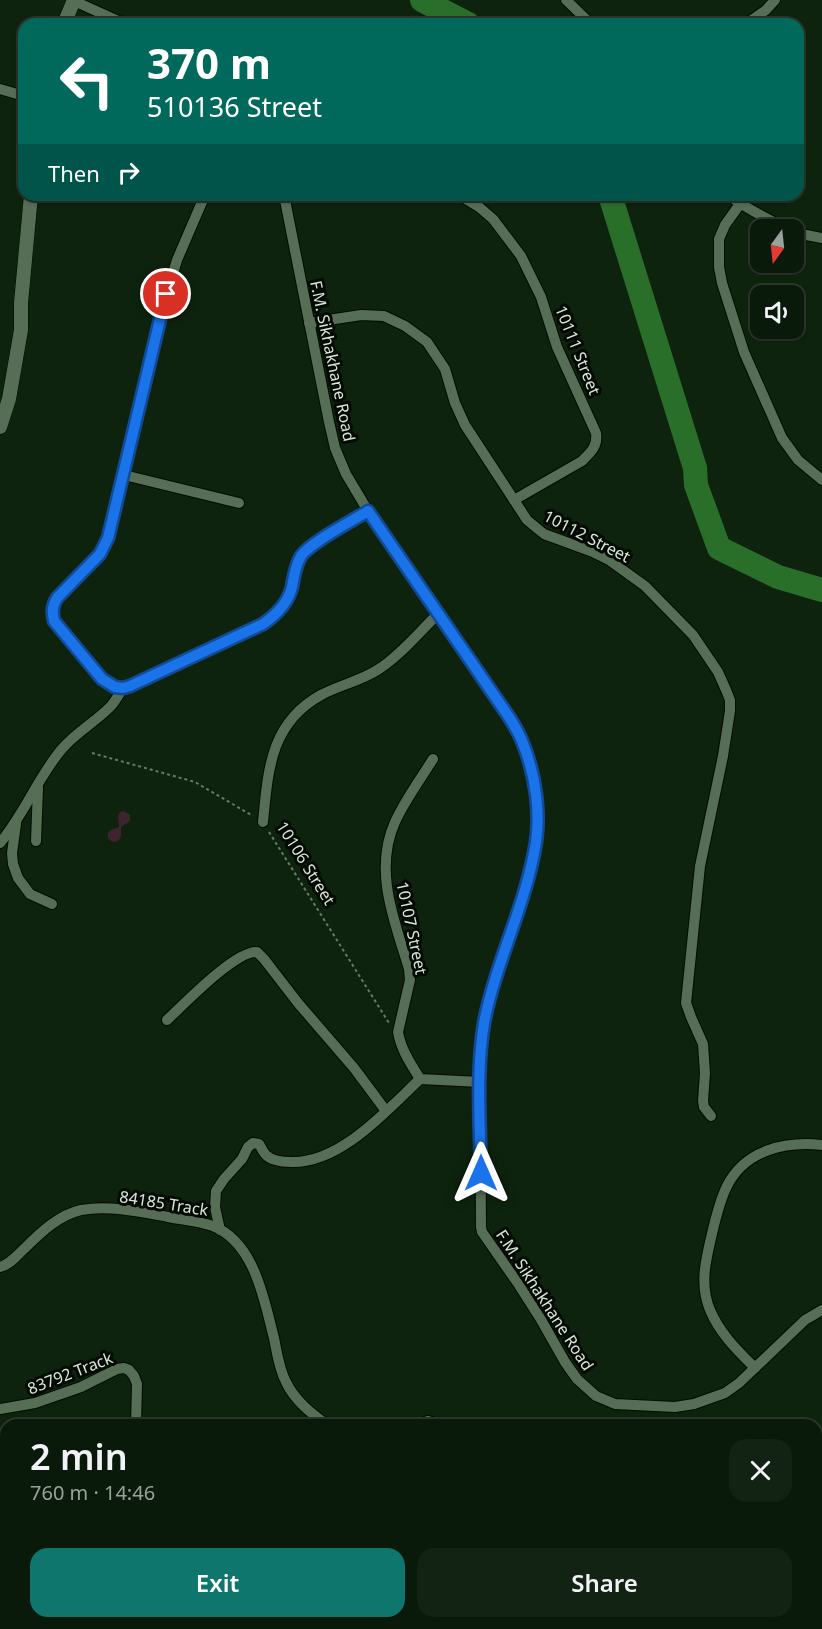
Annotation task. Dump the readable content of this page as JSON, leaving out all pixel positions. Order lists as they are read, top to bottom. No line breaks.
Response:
{"streets":{"street":["10111 Street","F.M. Sikhakhane Road","10112 Street","10107 Street","84185 Track","83792 Track"],"path":["10106 Street"]},"crossings":[["10111 Street","10112 Street"],["F.M. Sikhakhane Road","10112 Street"],["10106 Street","10107 Street"]],"north":"bottom","page":{"turn":["370 m","510136 Street"],"then":"Then","heading":["2 min","760 m · 14:46"],"buttons":["Exit","Share"]}}
